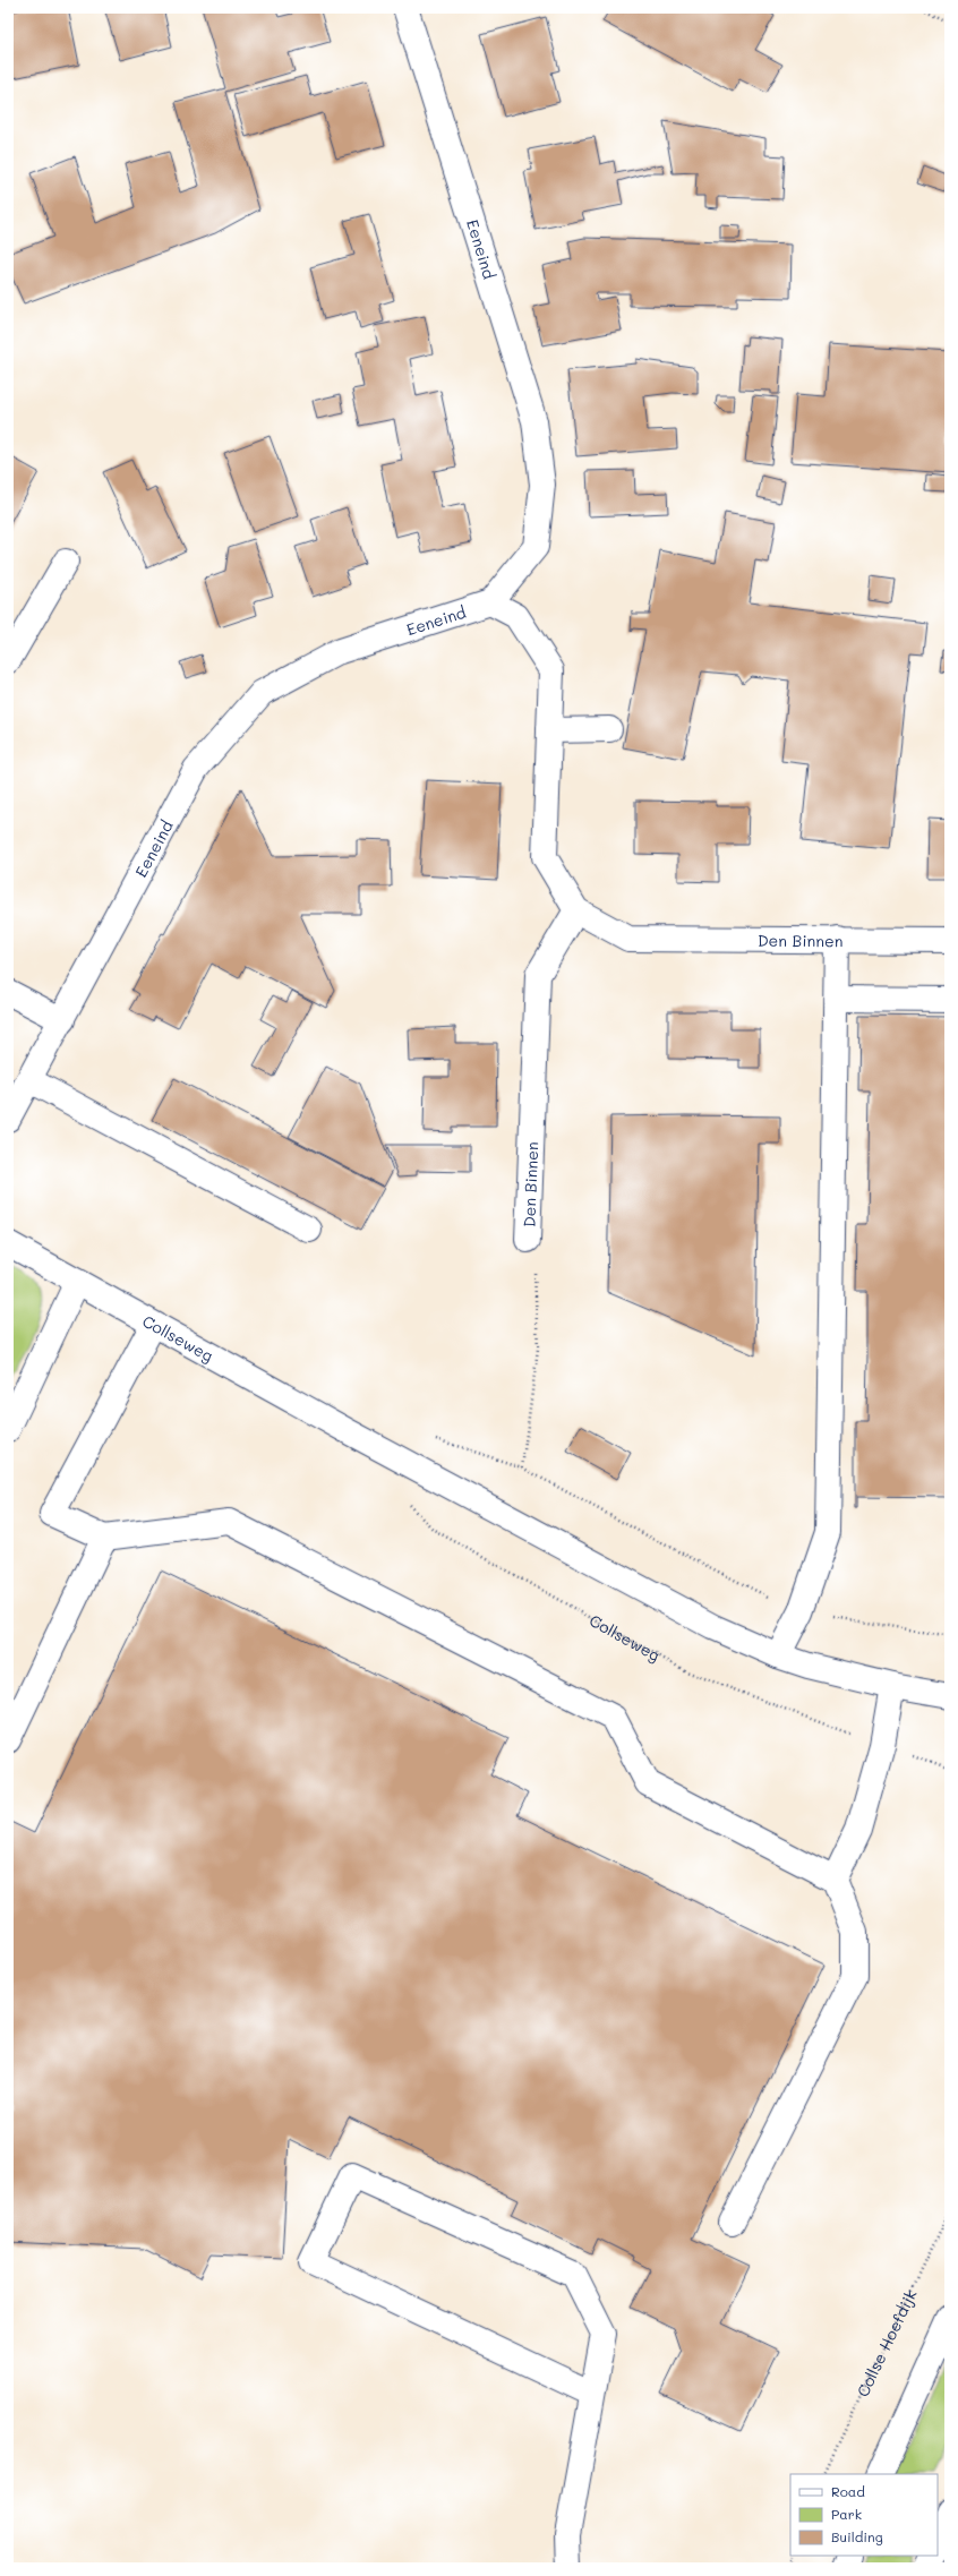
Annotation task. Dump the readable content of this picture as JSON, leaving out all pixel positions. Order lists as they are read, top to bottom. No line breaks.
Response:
{"streets":{"street":["Eeneind","Den Binnen","Collseweg"],"path":["Collse Hoefdijk"]},"legend":["Road","Park","Building"]}
